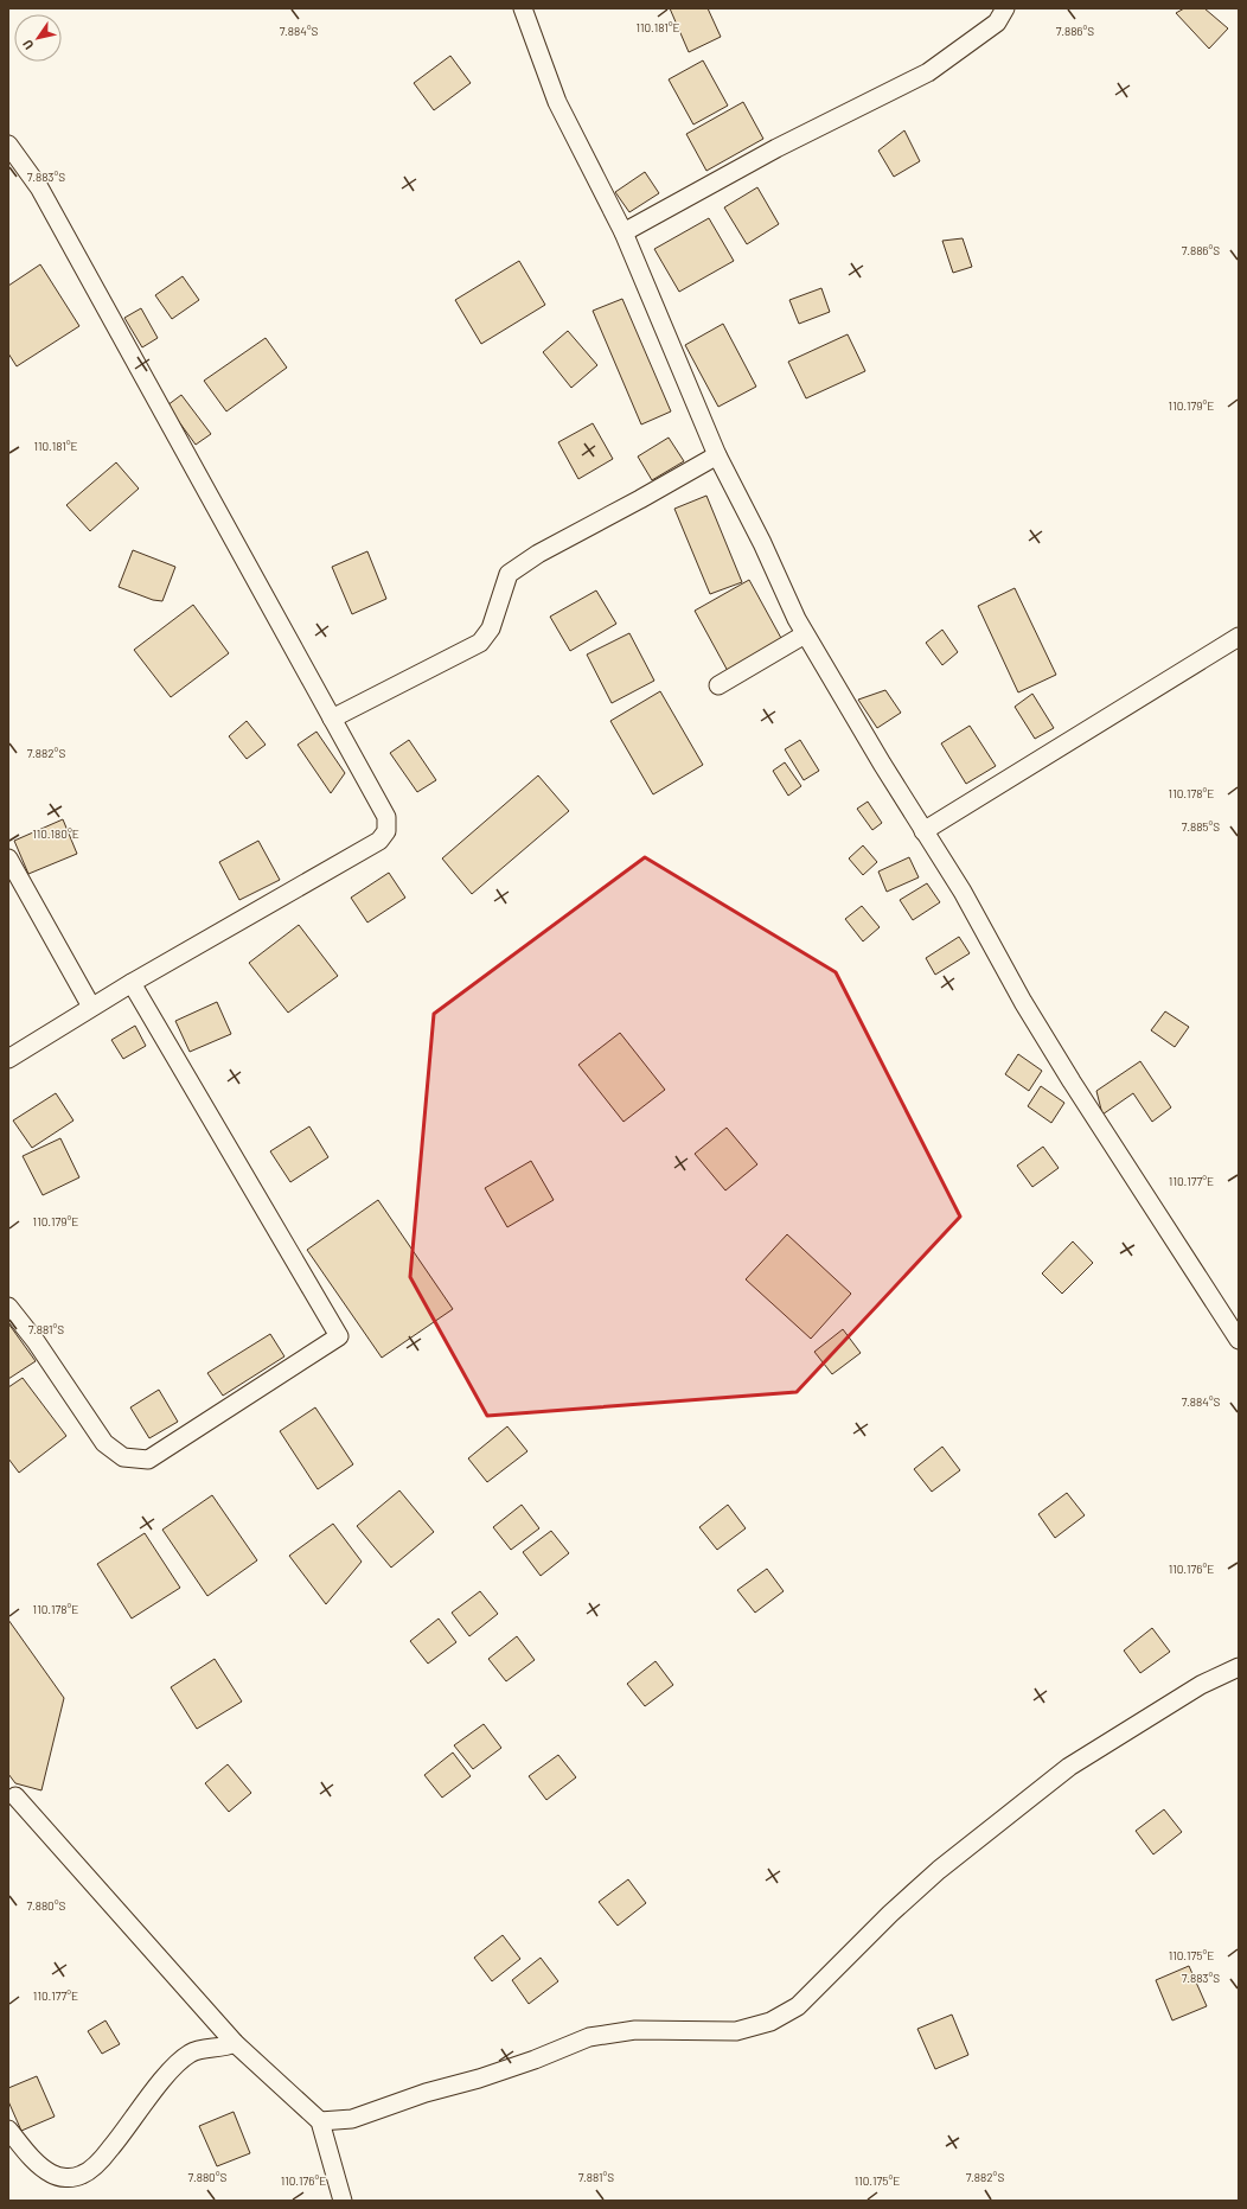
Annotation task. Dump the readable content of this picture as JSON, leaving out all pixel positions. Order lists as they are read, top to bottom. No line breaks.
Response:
{"north":"bottom left","coordinates":["110.181°E","7.884°S","7.886°S","7.883°S","110.179°E","7.882°S","110.178°E","7.885°S","110.180°E","110.177°E","7.881°S","110.176°E","7.880°S","110.175°E"]}
